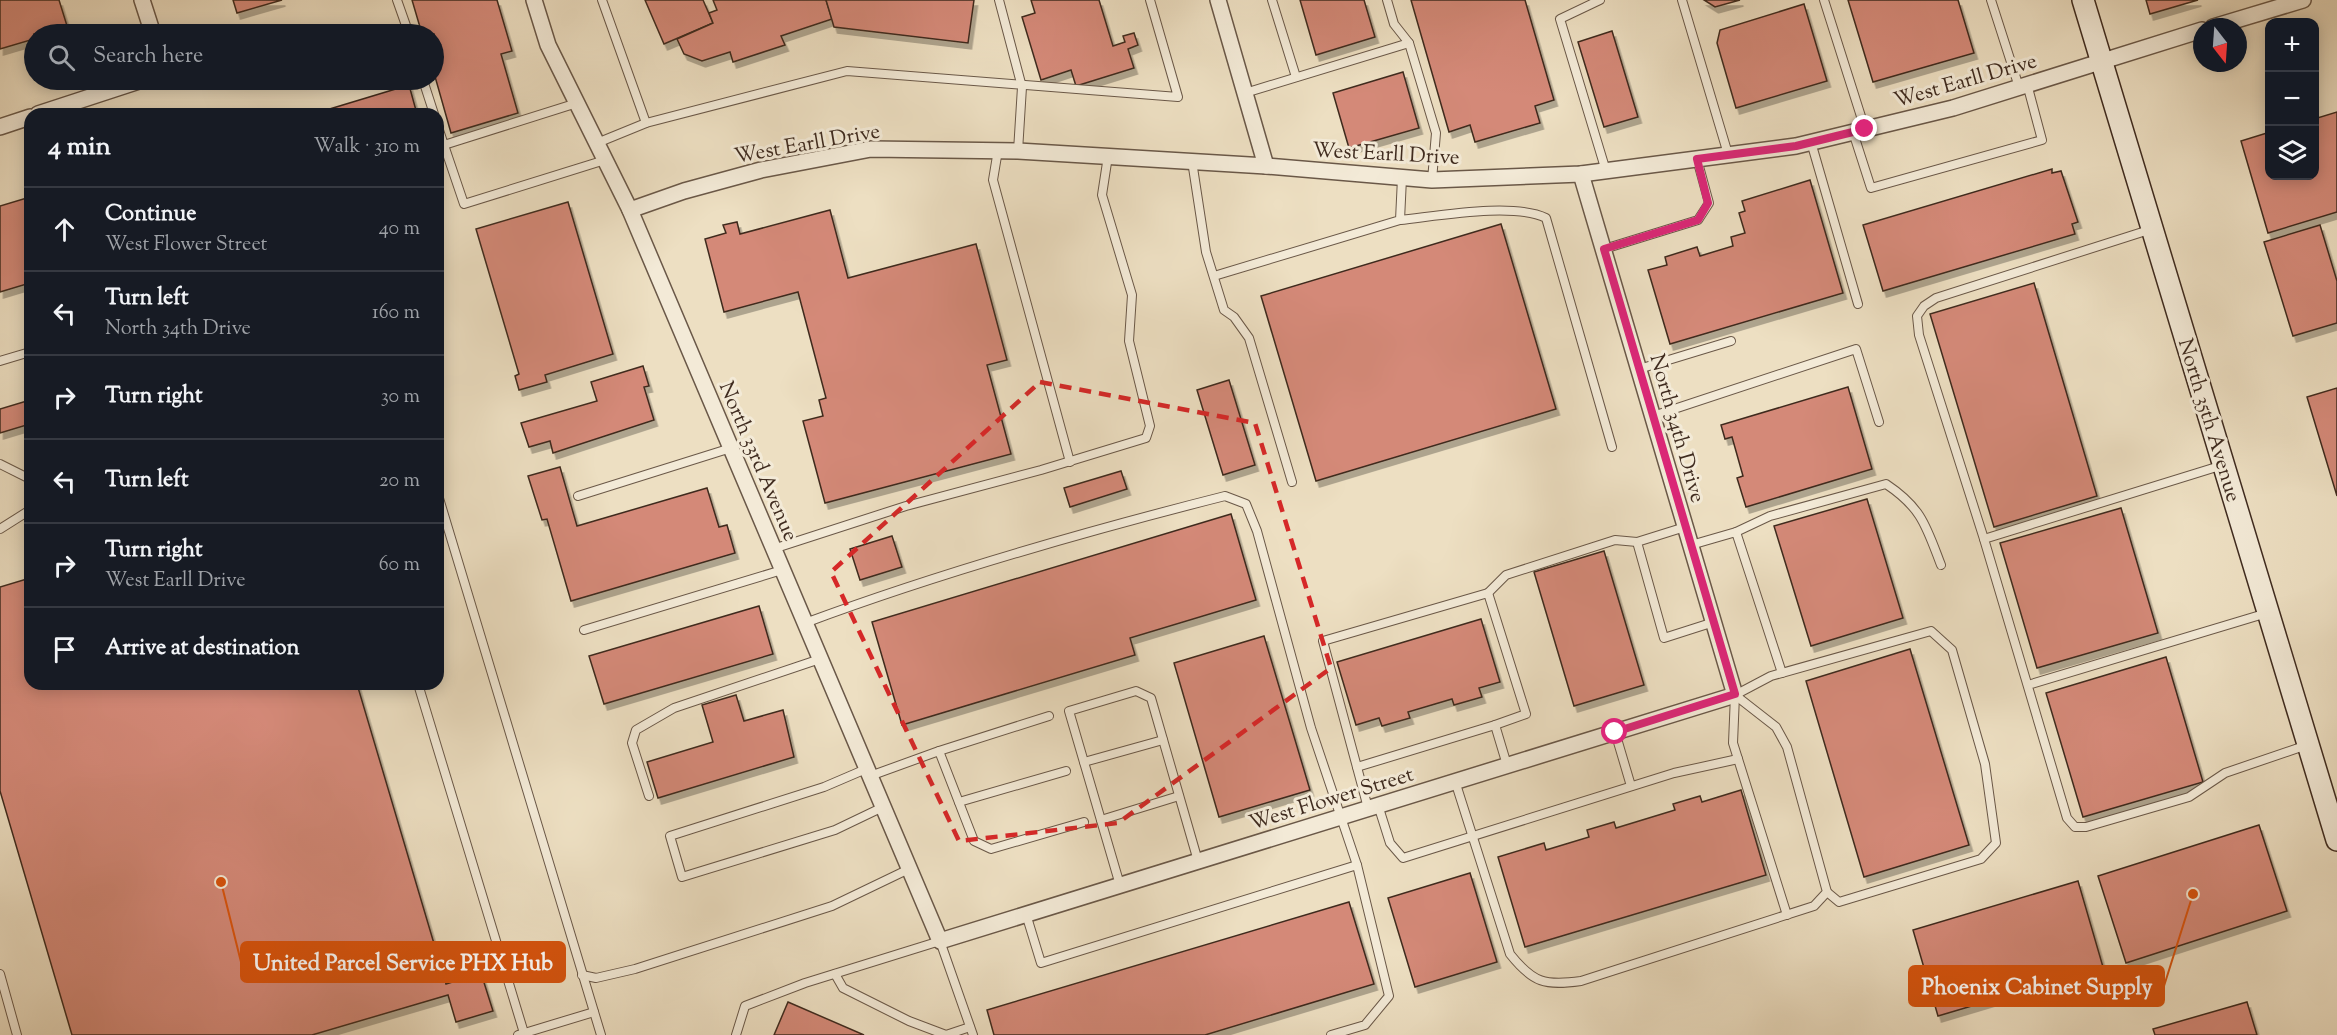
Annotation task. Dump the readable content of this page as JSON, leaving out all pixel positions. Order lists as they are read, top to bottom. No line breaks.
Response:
{"streets":{"main road":["North 35th Avenue"],"street":["West Earll Drive","North 34th Drive","North 33rd Avenue","West Flower Street"]},"crossings":[["West Earll Drive","North 35th Avenue"],["West Earll Drive","North 34th Drive"],["West Earll Drive","North 33rd Avenue"],["North 34th Drive","West Flower Street"],["North 33rd Avenue","West Flower Street"]],"places":["United Parcel Service PHX Hub","Phoenix Cabinet Supply"],"north":"bottom","page":{"map_buttons":["+","−"],"search":"Search here","heading":["4 min","Walk · 310 m"],"list":[["Continue","West Flower Street","40 m"],["Turn left","North 34th Drive","160 m"],["Turn right","30 m"],["Turn left","20 m"],["Turn right","West Earll Drive","60 m"],"Arrive at destination"]}}
